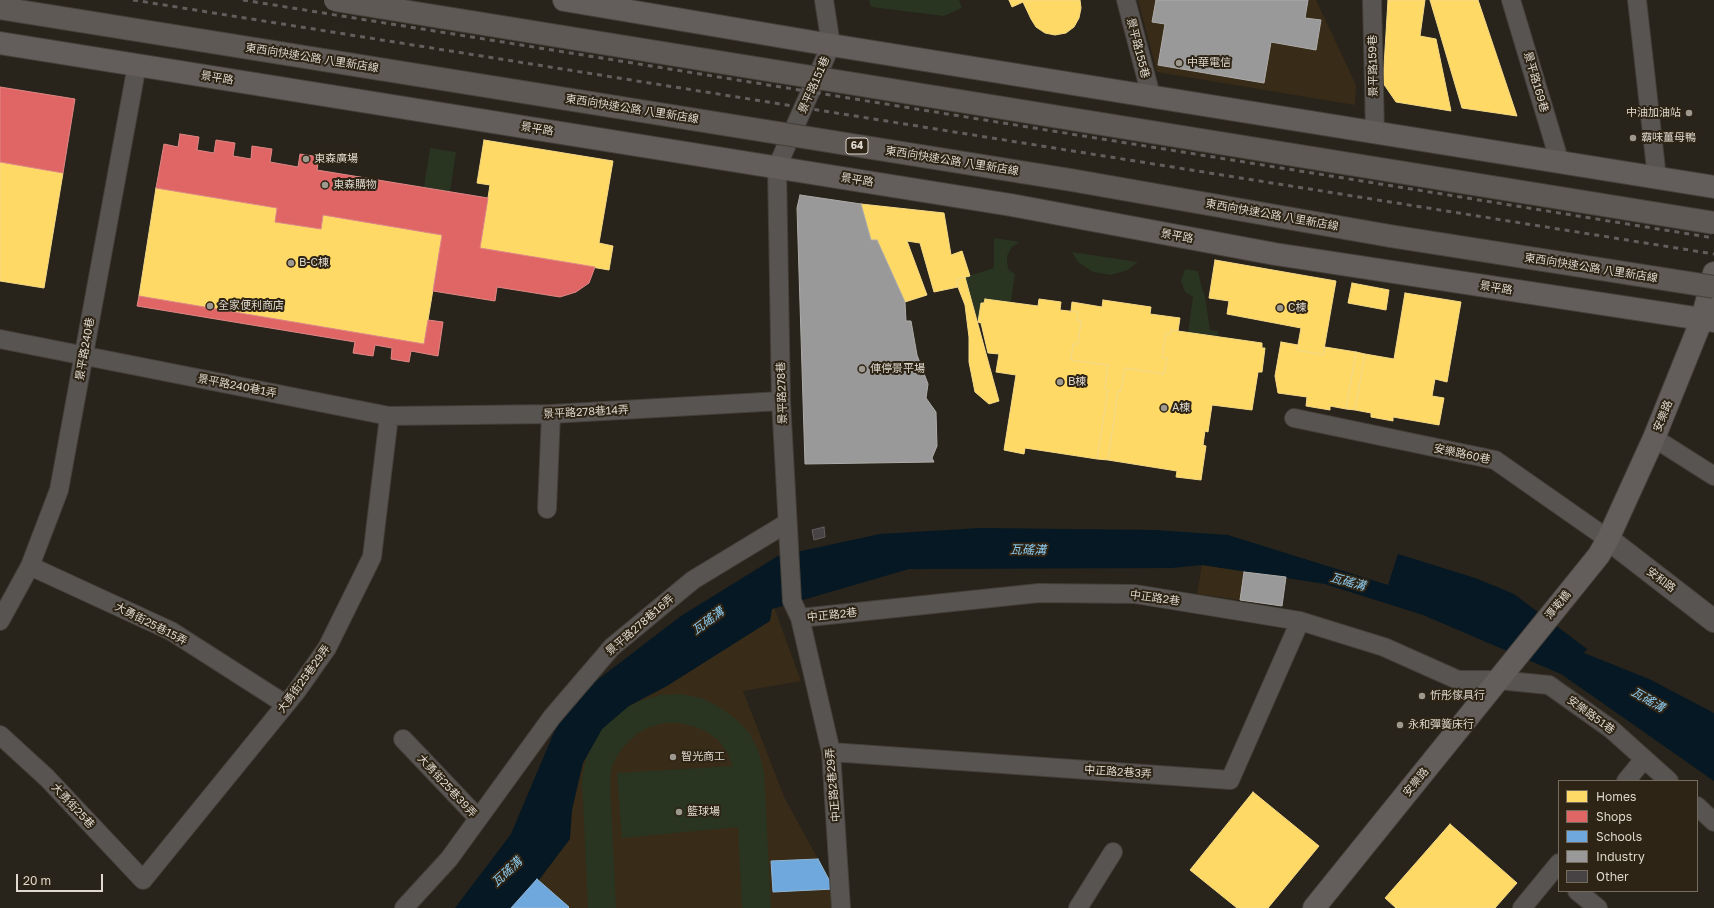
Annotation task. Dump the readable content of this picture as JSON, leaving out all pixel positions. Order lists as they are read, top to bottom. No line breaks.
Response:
{"streets":{"highway":["東西向快速公路 八里新店線","64"],"main road":["景平路","安樂路","潭墘橋"],"street":["安和路"],"lane":["景平路155巷","景平路159巷","景平路169巷","景平路151巷","景平路240巷","景平路240巷1弄","景平路278巷","景平路278巷14弄","安樂路60巷","中正路2巷","大勇街25巷15弄","景平路278巷16弄","大勇街25巷29弄","安樂路51巷","中正路2巷3弄","中正路2巷29弄","大勇街25巷39弄","大勇街25巷"]},"crossings":[["景平路","景平路151巷"],["景平路","景平路240巷"],["景平路","景平路278巷"],["景平路","安樂路"],["景平路151巷","景平路278巷"],["景平路240巷","景平路240巷1弄"],["景平路240巷","大勇街25巷15弄"],["景平路240巷1弄","景平路278巷14弄"],["景平路240巷1弄","大勇街25巷29弄"],["景平路278巷","景平路278巷14弄"],["景平路278巷","中正路2巷"],["景平路278巷","景平路278巷16弄"],["景平路278巷","中正路2巷29弄"],["景平路278巷14弄","大勇街25巷29弄"],["安樂路","安樂路60巷"],["安樂路","安和路"],["安樂路","中正路2巷"],["安樂路","潭墘橋"],["安樂路","安樂路51巷"],["安樂路60巷","安和路"],["安樂路60巷","潭墘橋"],["安和路","潭墘橋"],["中正路2巷","安樂路51巷"],["中正路2巷","中正路2巷3弄"],["中正路2巷","中正路2巷29弄"],["大勇街25巷15弄","大勇街25巷29弄"],["景平路278巷16弄","大勇街25巷39弄"],["大勇街25巷29弄","大勇街25巷"],["中正路2巷3弄","中正路2巷29弄"]],"water":["瓦磘溝"],"places":["中華電信","中油加油站","霸味薑母鴨","東森廣場","東森購物","B-C棟","全家便利商店","C棟","俥停景平場","B棟","A棟","忻彤傢具行","永和彈簧床行","智光商工","籃球場"],"legend":["Homes","Shops","Schools","Industry","Other"],"scale_bar":"20 m"}
